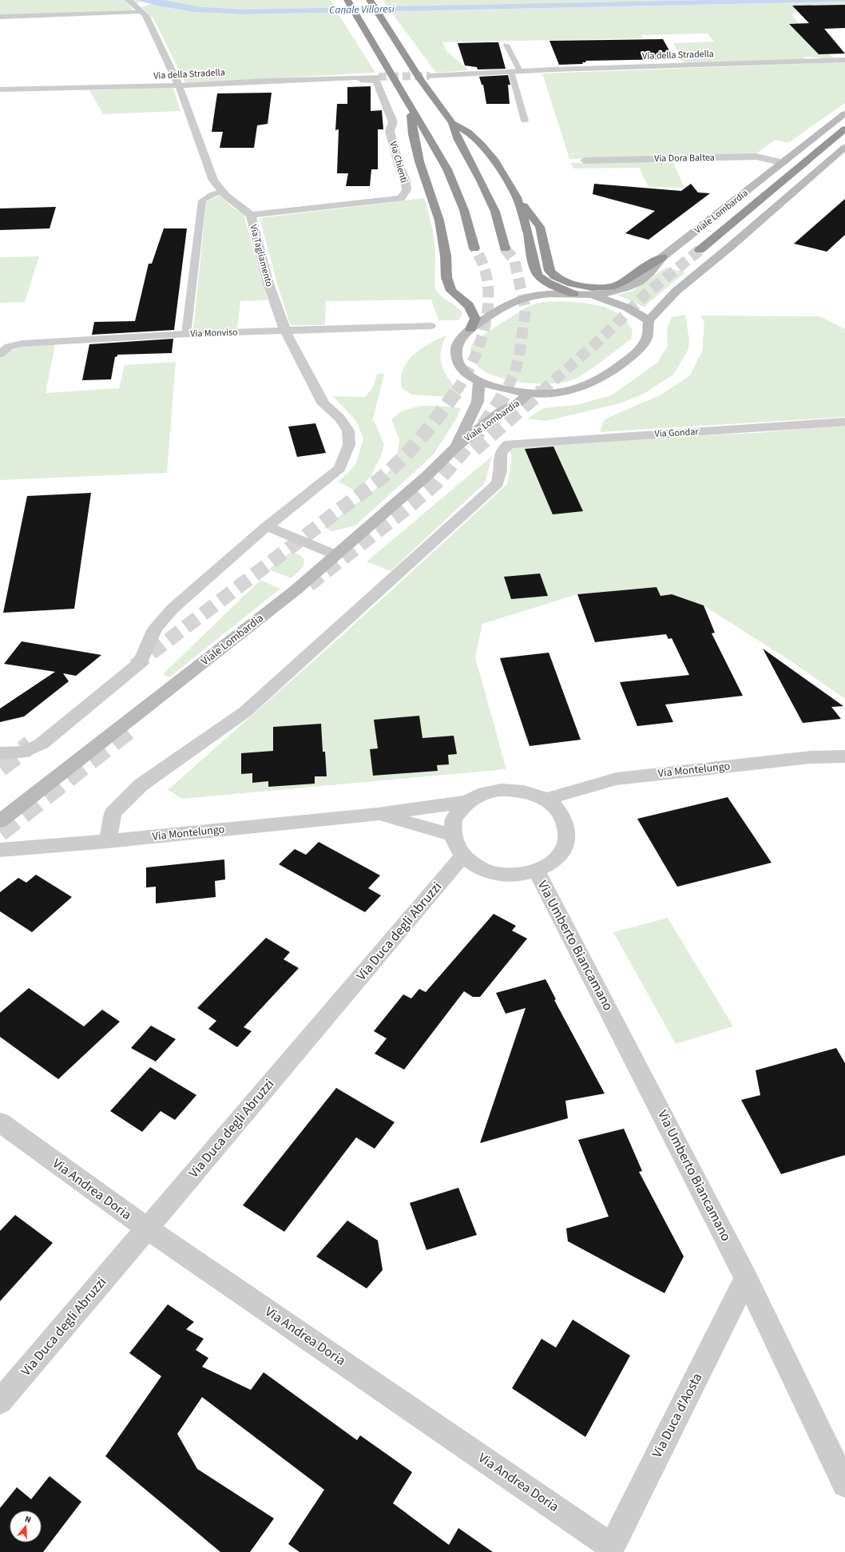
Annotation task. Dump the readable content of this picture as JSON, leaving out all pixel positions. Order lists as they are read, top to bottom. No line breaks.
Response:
{"streets":{"main road":["Viale Lombardia"],"street":["Via della Stradella","Via Dora Baltea","Via Chienti","Via Tagliamento","Via Monviso","Via Gondar","Via Montelungo","Via Duca degli Abruzzi","Via Umberto Biancamano","Via Andrea Doria","Via Duca d'Aosta"]},"crossings":[["Via della Stradella","Via Chienti"],["Via della Stradella","Via Tagliamento"],["Via Dora Baltea","Viale Lombardia"],["Via Chienti","Via Tagliamento"],["Via Tagliamento","Via Monviso"],["Via Gondar","Via Montelungo"],["Via Montelungo","Via Duca degli Abruzzi"],["Via Montelungo","Via Umberto Biancamano"],["Via Duca degli Abruzzi","Via Umberto Biancamano"],["Via Duca degli Abruzzi","Via Andrea Doria"],["Via Umberto Biancamano","Via Duca d'Aosta"],["Via Andrea Doria","Via Duca d'Aosta"]],"water":["Canale Villoresi"],"north":"top"}
